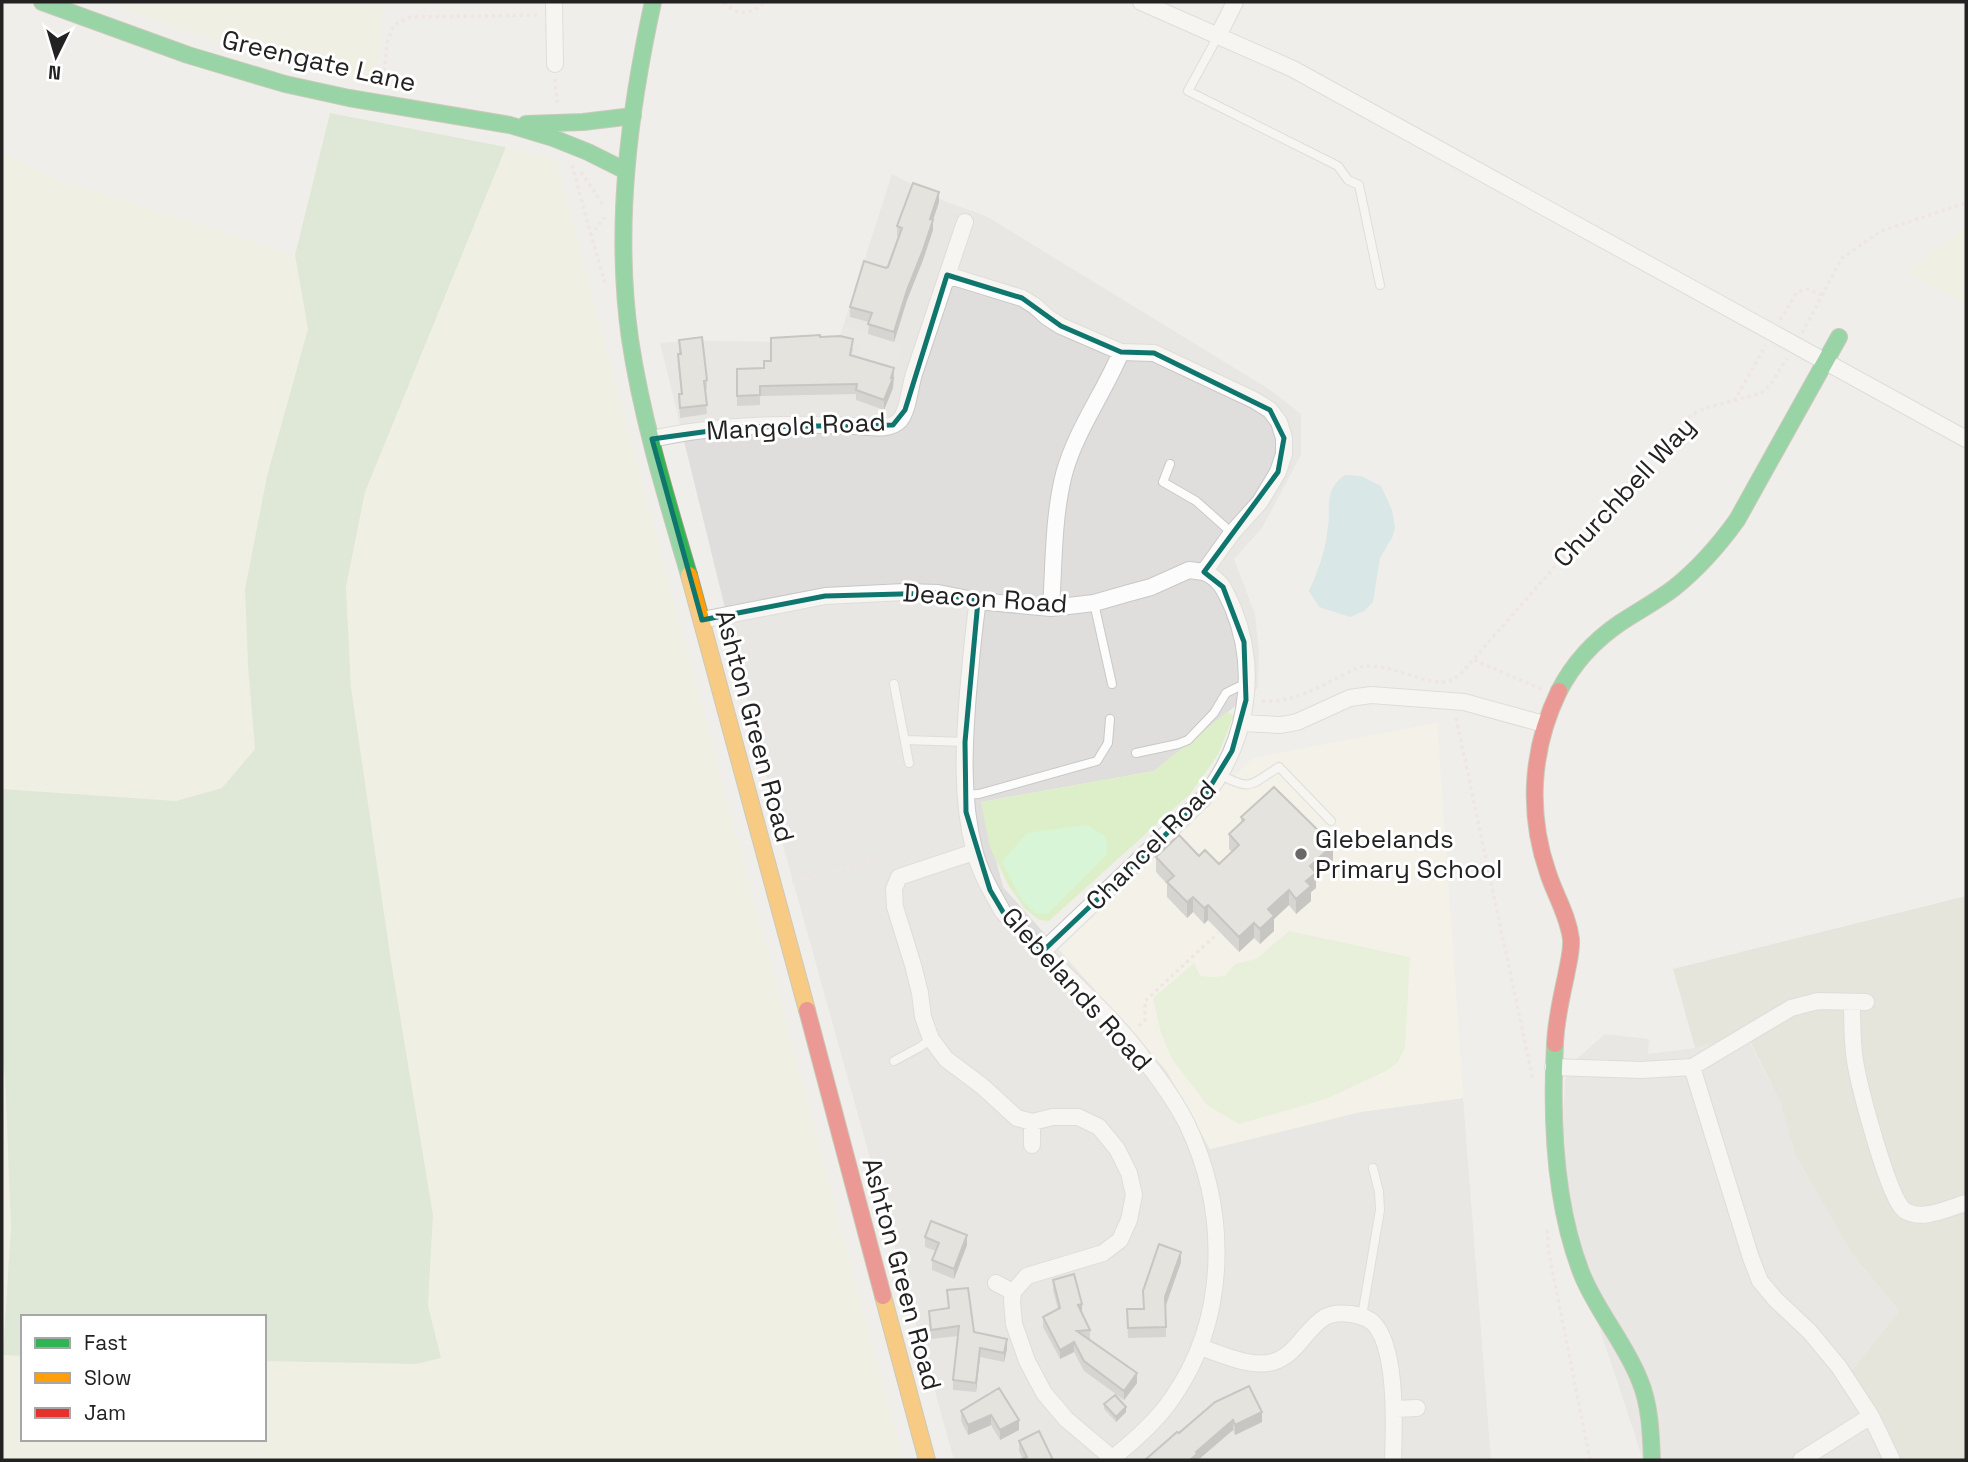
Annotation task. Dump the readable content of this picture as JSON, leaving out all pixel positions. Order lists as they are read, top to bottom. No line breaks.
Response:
{"streets":{"street":["Greengate Lane","Mangold Road","Deacon Road","Ashton Green Road","Chancel Road","Glebelands Road"],"path":["Churchbell Way"]},"crossings":[["Greengate Lane","Ashton Green Road"],["Mangold Road","Ashton Green Road"],["Deacon Road","Ashton Green Road"],["Deacon Road","Chancel Road"],["Deacon Road","Glebelands Road"],["Chancel Road","Glebelands Road"]],"places":["Glebelands Primary School"],"legend":["Fast","Slow","Jam"],"north":"bottom"}
